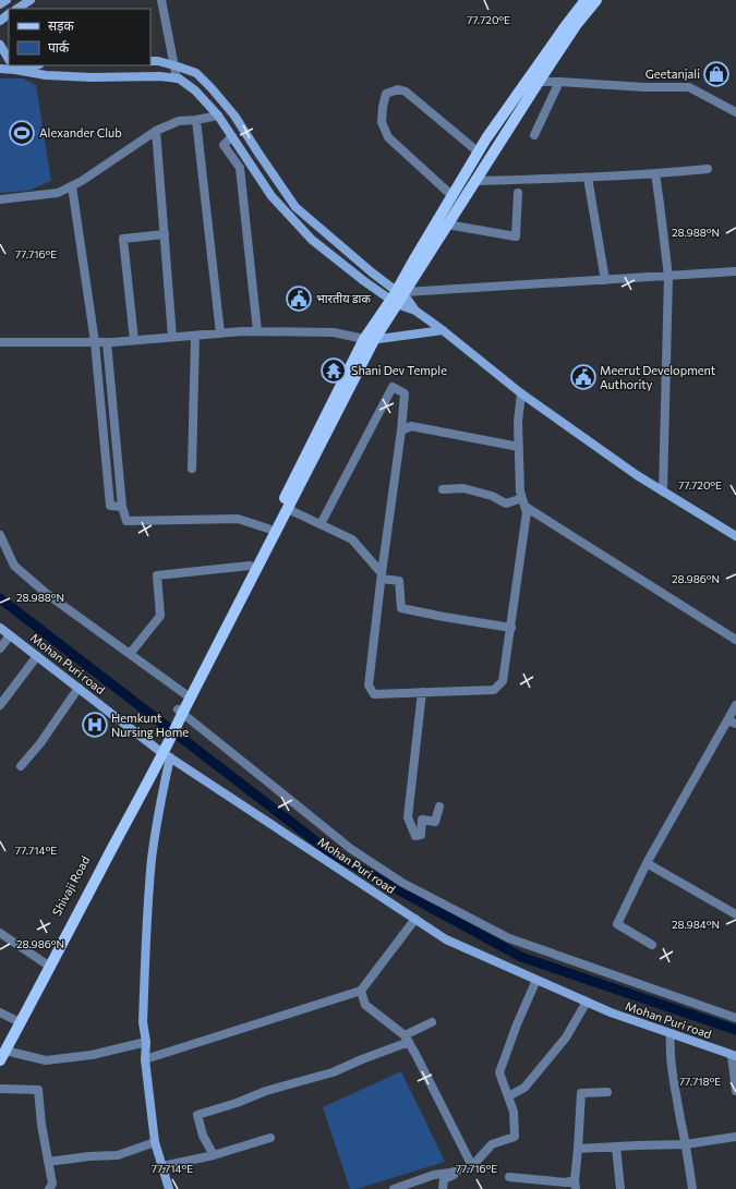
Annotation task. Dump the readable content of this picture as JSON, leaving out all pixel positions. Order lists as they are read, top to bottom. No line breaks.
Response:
{"streets":{"main road":["Shivaji Road"],"street":["Mohan Puri road"]},"crossings":[["Mohan Puri road","Shivaji Road"]],"places":{"shop":["Geetanjali"],"sports":["Alexander Club"],"public building":["भारतीय डाक","Meerut Development Authority"],"temple":["Shani Dev Temple"],"hospital":["Hemkunt Nursing Home"]},"legend":["सड़क","पार्क"],"coordinates":["77.720°E","28.988°N","77.716°E","28.986°N","77.714°E","28.984°N","77.718°E"]}
